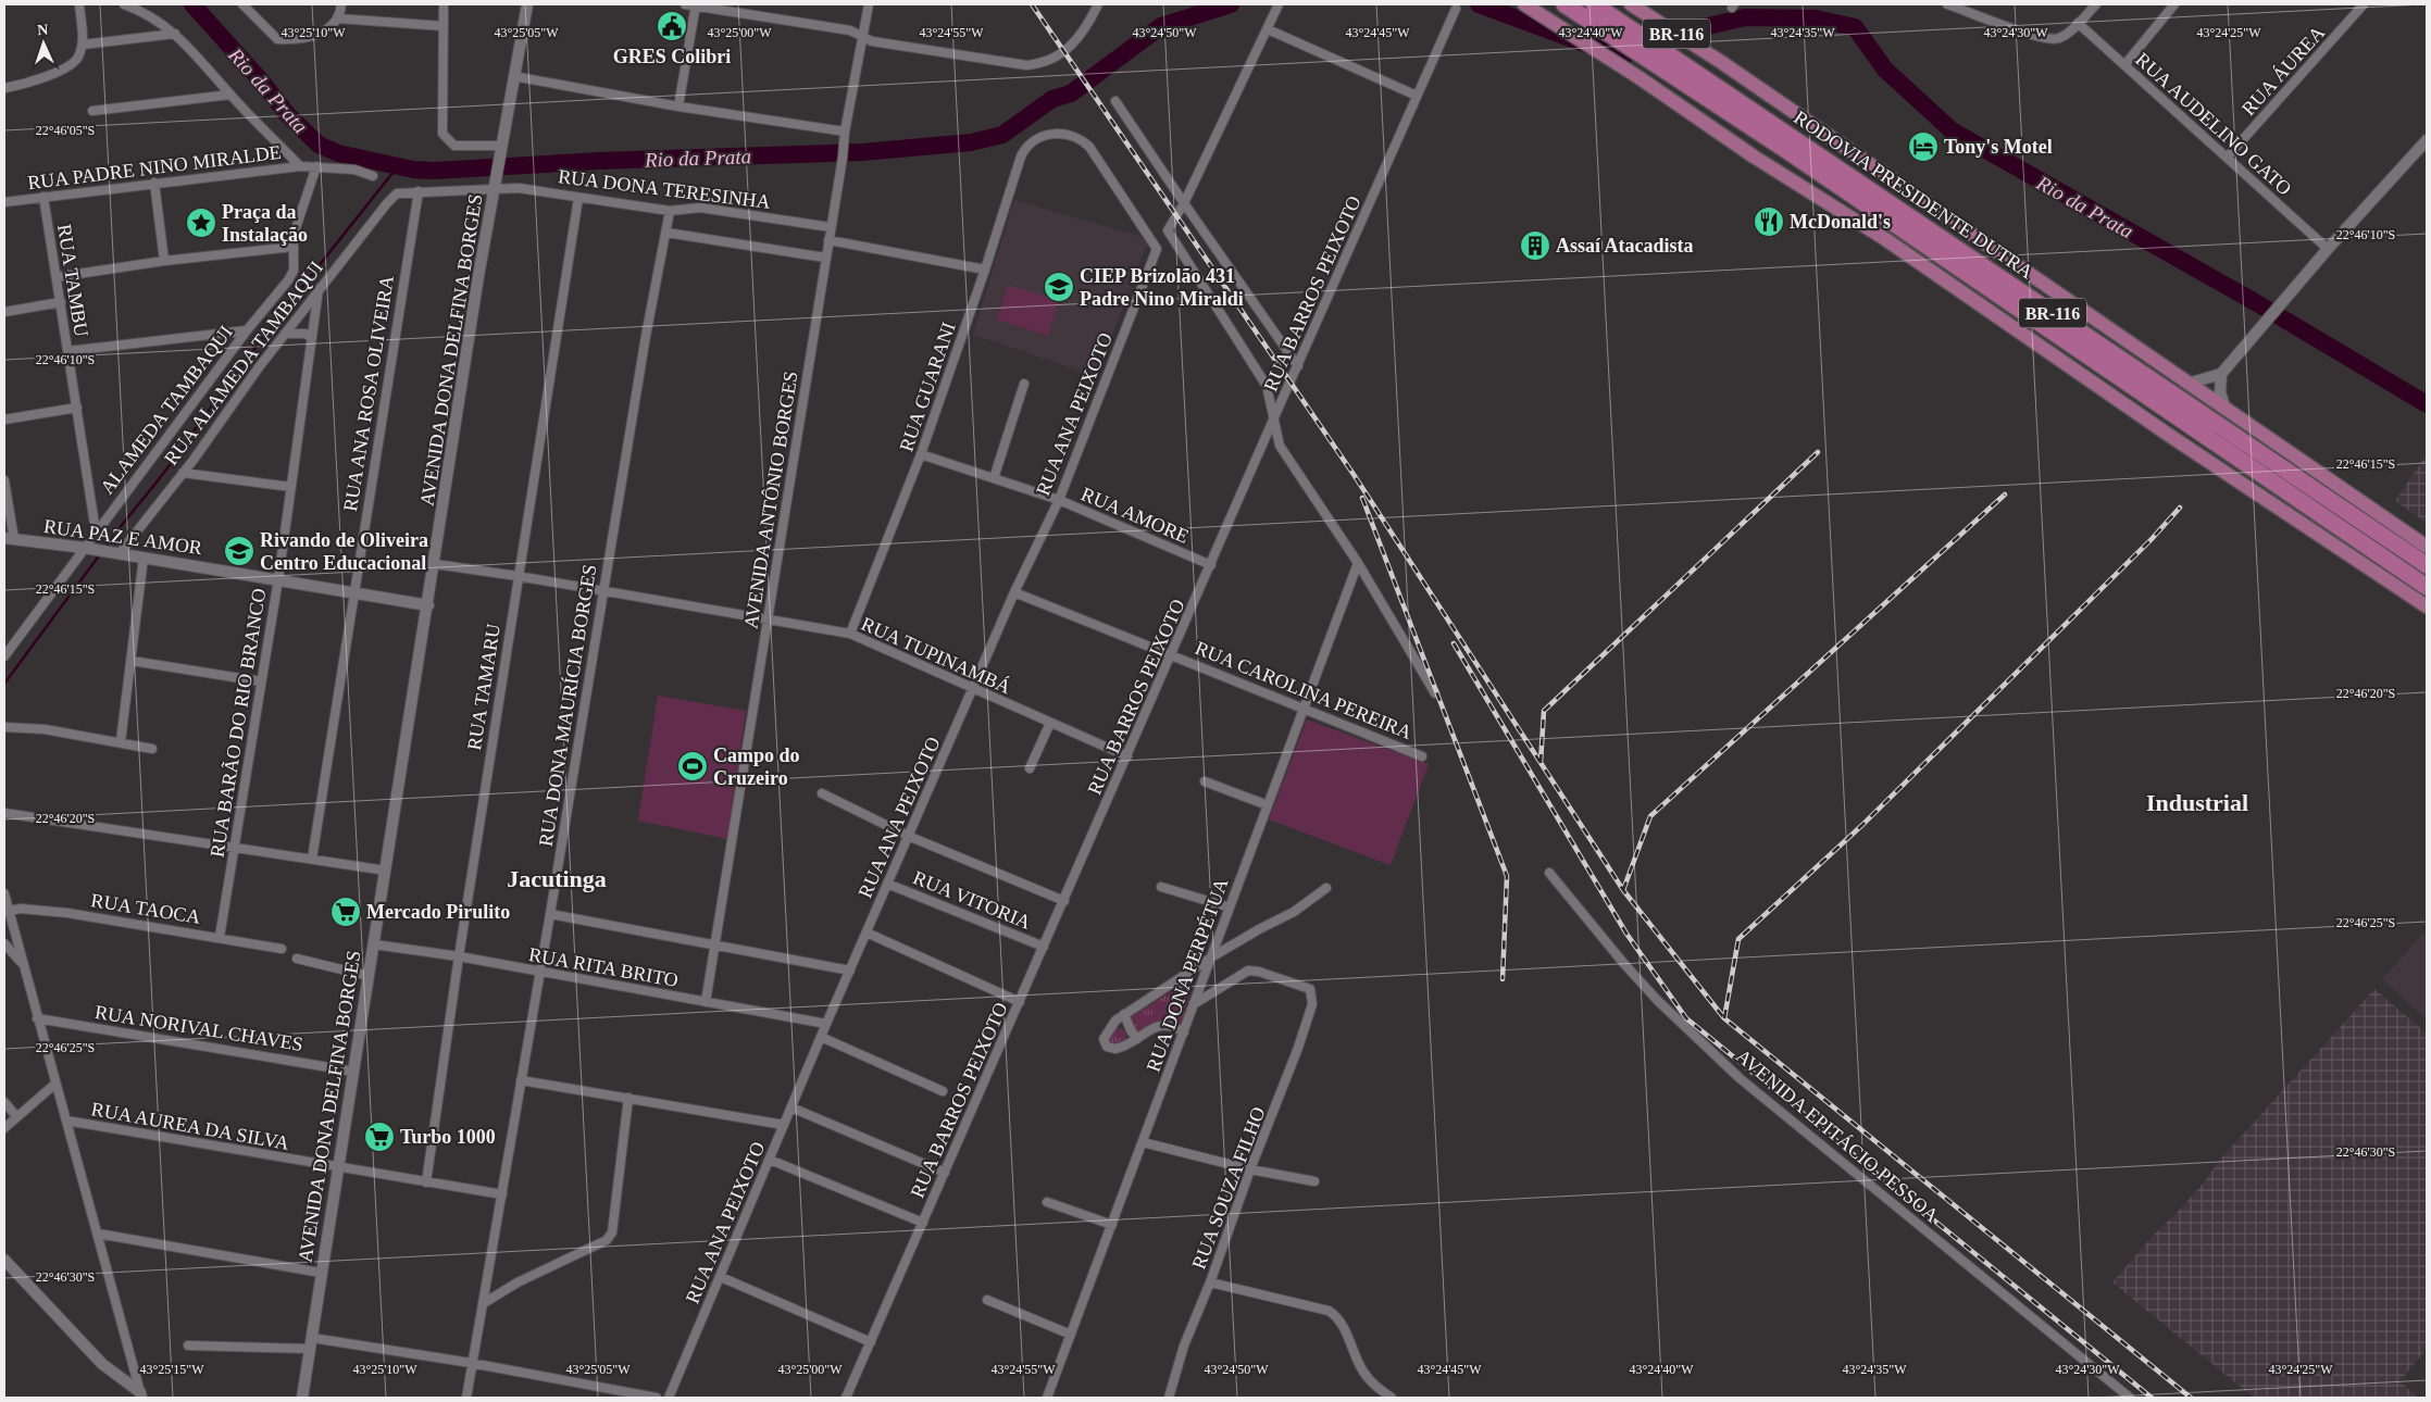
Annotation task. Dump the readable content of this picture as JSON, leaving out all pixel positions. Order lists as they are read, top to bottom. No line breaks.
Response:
{"streets":{"highway":["BR-116","RODOVIA PRESIDENTE DUTRA"],"street":["RUA ÁUREA","RUA AUDELINO GATO","RUA PADRE NINO MIRALDE","RUA DONA TERESINHA","RUA TAMBU","RUA BARROS PEIXOTO","AVENIDA DONA DELFINA BORGES","RUA ALAMEDA TAMBAQUI","RUA GUARANI","RUA ANA ROSA OLIVEIRA","ALAMEDA TAMBAQUI","RUA ANA PEIXOTO","AVENIDA ANTÔNIO BORGES","RUA AMORE","RUA PAZ E AMOR","RUA TUPINAMBÁ","RUA TAMARU","RUA CAROLINA PEREIRA","RUA DONA MAURÍCIA BORGES","RUA BARÃO DO RIO BRANCO","RUA VITORIA","RUA TAOCA","RUA RITA BRITO","RUA DONA PERPÉTUA","RUA NORIVAL CHAVES","RUA AUREA DA SILVA","AVENIDA EPITÁCIO PESSOA","RUA SOUZA FILHO"]},"crossings":[["RUA ÁUREA","RUA AUDELINO GATO"],["RUA PADRE NINO MIRALDE","RUA TAMBU"],["RUA PADRE NINO MIRALDE","ALAMEDA TAMBAQUI"],["RUA DONA TERESINHA","AVENIDA DONA DELFINA BORGES"],["RUA DONA TERESINHA","RUA ALAMEDA TAMBAQUI"],["RUA DONA TERESINHA","RUA ANA ROSA OLIVEIRA"],["RUA DONA TERESINHA","AVENIDA ANTÔNIO BORGES"],["RUA DONA TERESINHA","RUA TAMARU"],["RUA DONA TERESINHA","RUA DONA MAURÍCIA BORGES"],["RUA TAMBU","ALAMEDA TAMBAQUI"],["RUA BARROS PEIXOTO","RUA AMORE"],["RUA BARROS PEIXOTO","RUA TUPINAMBÁ"],["RUA BARROS PEIXOTO","RUA CAROLINA PEREIRA"],["RUA BARROS PEIXOTO","RUA VITORIA"],["AVENIDA DONA DELFINA BORGES","RUA PAZ E AMOR"],["AVENIDA DONA DELFINA BORGES","RUA TUPINAMBÁ"],["AVENIDA DONA DELFINA BORGES","RUA RITA BRITO"],["AVENIDA DONA DELFINA BORGES","RUA NORIVAL CHAVES"],["AVENIDA DONA DELFINA BORGES","RUA AUREA DA SILVA"],["RUA ALAMEDA TAMBAQUI","RUA PAZ E AMOR"],["RUA ALAMEDA TAMBAQUI","RUA BARÃO DO RIO BRANCO"],["RUA GUARANI","RUA ANA PEIXOTO"],["RUA GUARANI","RUA AMORE"],["RUA GUARANI","RUA TUPINAMBÁ"],["RUA ANA ROSA OLIVEIRA","RUA PAZ E AMOR"],["ALAMEDA TAMBAQUI","RUA PAZ E AMOR"],["RUA ANA PEIXOTO","RUA AMORE"],["RUA ANA PEIXOTO","RUA TUPINAMBÁ"],["RUA ANA PEIXOTO","RUA CAROLINA PEREIRA"],["RUA ANA PEIXOTO","RUA VITORIA"],["RUA ANA PEIXOTO","RUA RITA BRITO"],["AVENIDA ANTÔNIO BORGES","RUA TUPINAMBÁ"],["AVENIDA ANTÔNIO BORGES","RUA RITA BRITO"],["RUA PAZ E AMOR","RUA BARÃO DO RIO BRANCO"],["RUA TUPINAMBÁ","RUA TAMARU"],["RUA TUPINAMBÁ","RUA DONA MAURÍCIA BORGES"],["RUA TAMARU","RUA RITA BRITO"],["RUA TAMARU","RUA AUREA DA SILVA"],["RUA CAROLINA PEREIRA","RUA DONA PERPÉTUA"],["RUA DONA MAURÍCIA BORGES","RUA RITA BRITO"],["RUA DONA MAURÍCIA BORGES","RUA AUREA DA SILVA"],["RUA BARÃO DO RIO BRANCO","RUA TAOCA"],["RUA DONA PERPÉTUA","RUA SOUZA FILHO"]],"districts":["Industrial","Jacutinga"],"water":["Rio da Prata"],"places":{"public building":["GRES Colibri"],"hotel":["Tony's Motel"],"restaurant":["McDonald's"],"place":["Praça da Instalação"],"building":["Assaí Atacadista"],"school or university":["CIEP Brizolão 431 Padre Nino Miraldi","Rivando de Oliveira Centro Educacional"],"sports":["Campo do Cruzeiro"],"supermarket":["Mercado Pirulito","Turbo 1000"]},"north":"top","coordinates":["43°25'10\"W","43°25'05\"W","43°25'00\"W","43°24'55\"W","43°24'50\"W","43°24'45\"W","43°24'40\"W","43°24'35\"W","43°24'30\"W","43°24'25\"W","22°46'05\"S","22°46'10\"S","22°46'15\"S","22°46'20\"S","22°46'25\"S","22°46'30\"S","43°25'15\"W"]}
